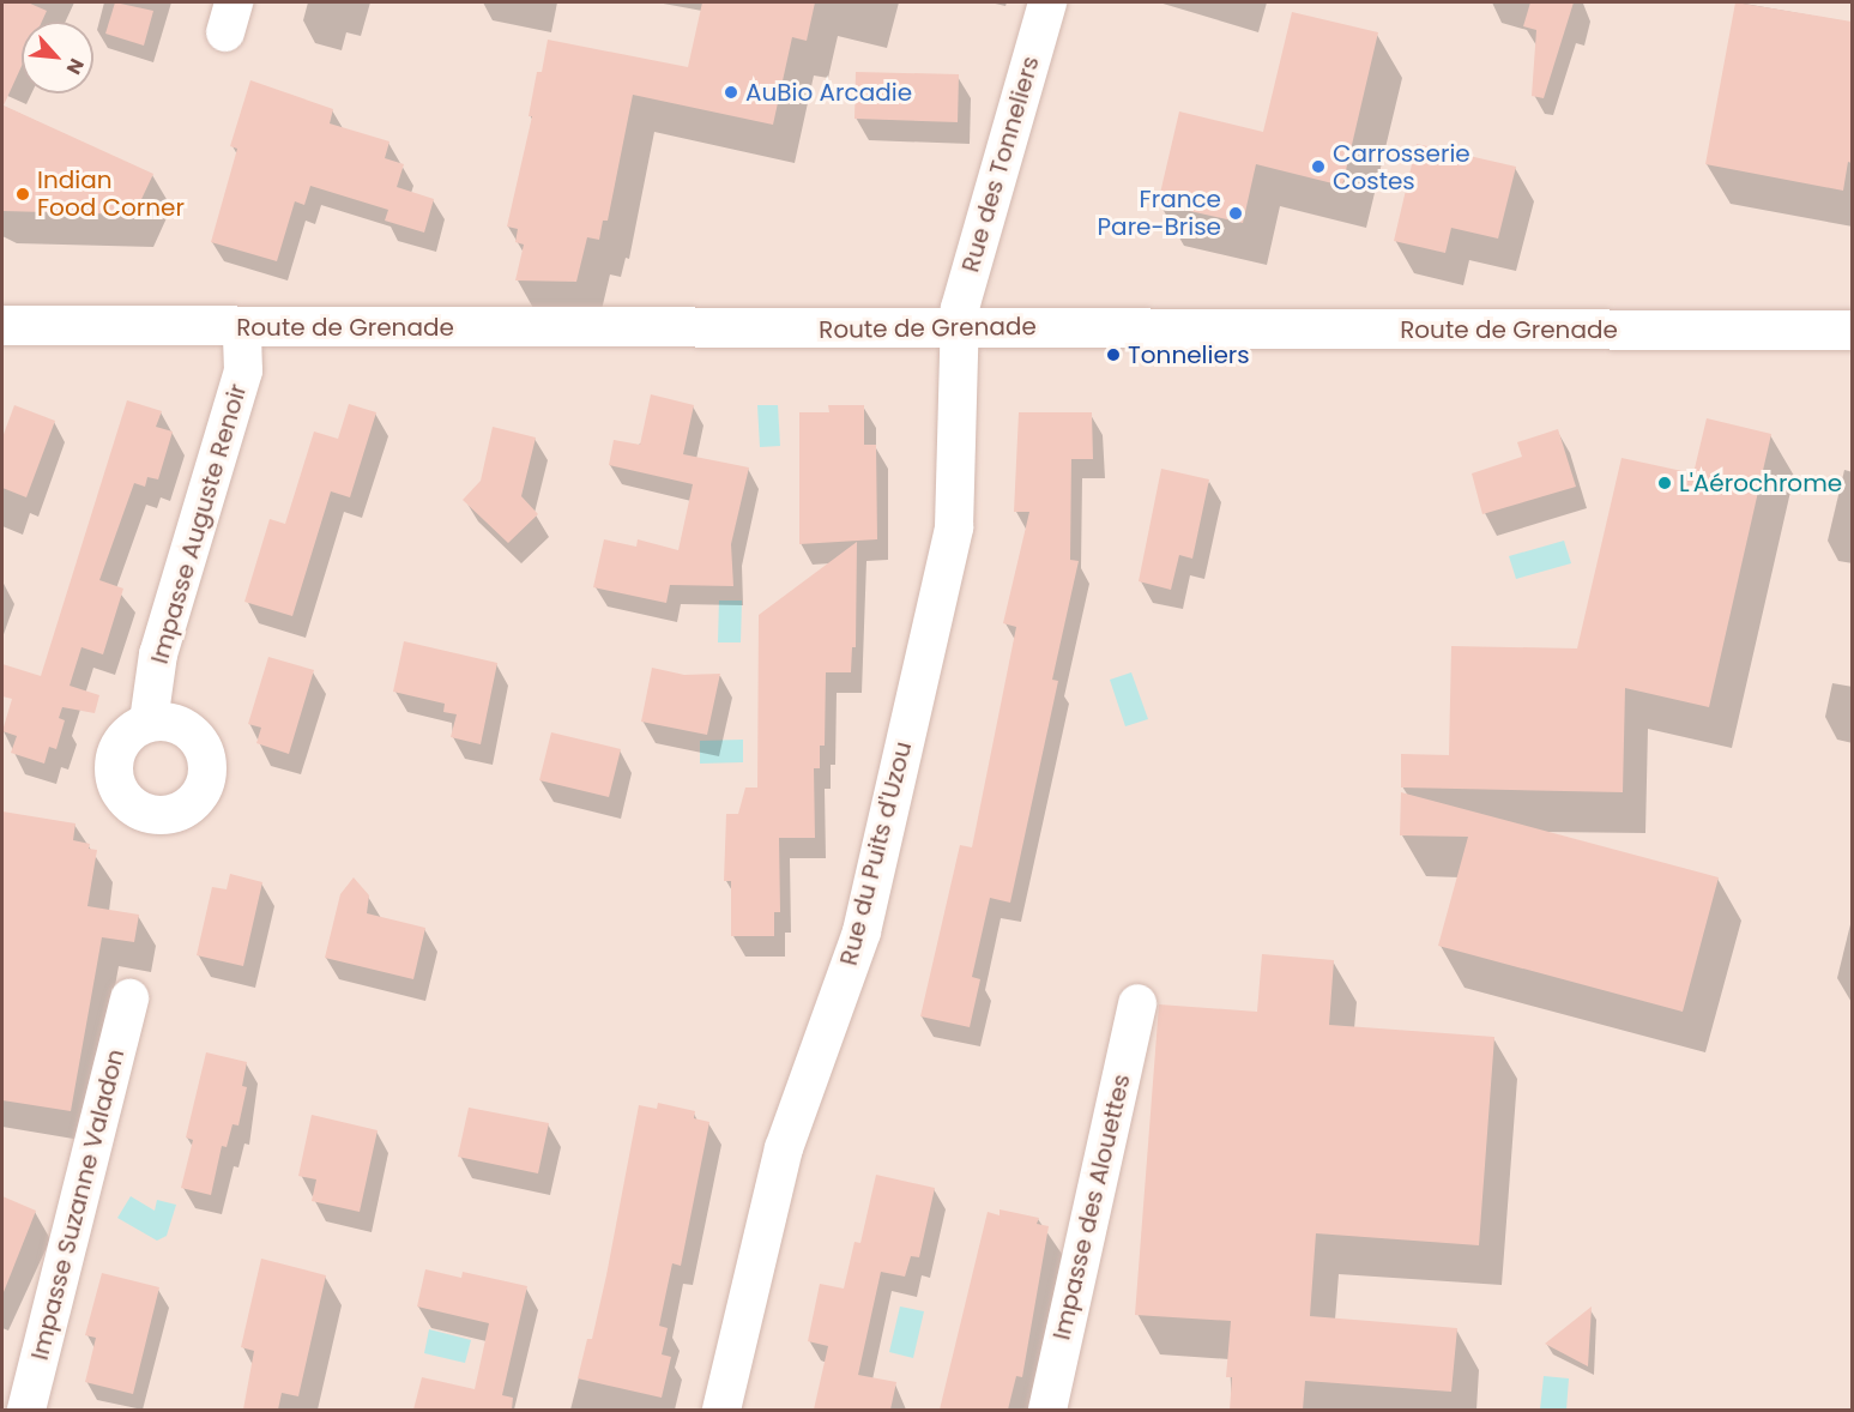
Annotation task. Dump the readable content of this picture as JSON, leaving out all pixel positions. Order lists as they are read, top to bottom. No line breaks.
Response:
{"streets":{"main road":["Route de Grenade"],"street":["Rue des Tonneliers","Impasse Auguste Renoir","Rue du Puits d'Uzou","Impasse Suzanne Valadon","Impasse des Alouettes"]},"crossings":[["Rue des Tonneliers","Route de Grenade"],["Rue des Tonneliers","Rue du Puits d'Uzou"],["Route de Grenade","Impasse Auguste Renoir"],["Route de Grenade","Rue du Puits d'Uzou"]],"places":["AuBio Arcadie","Carrosserie Costes","Indian Food Corner","France Pare-Brise","Tonneliers","L'Aérochrome"],"north":"bottom right"}
